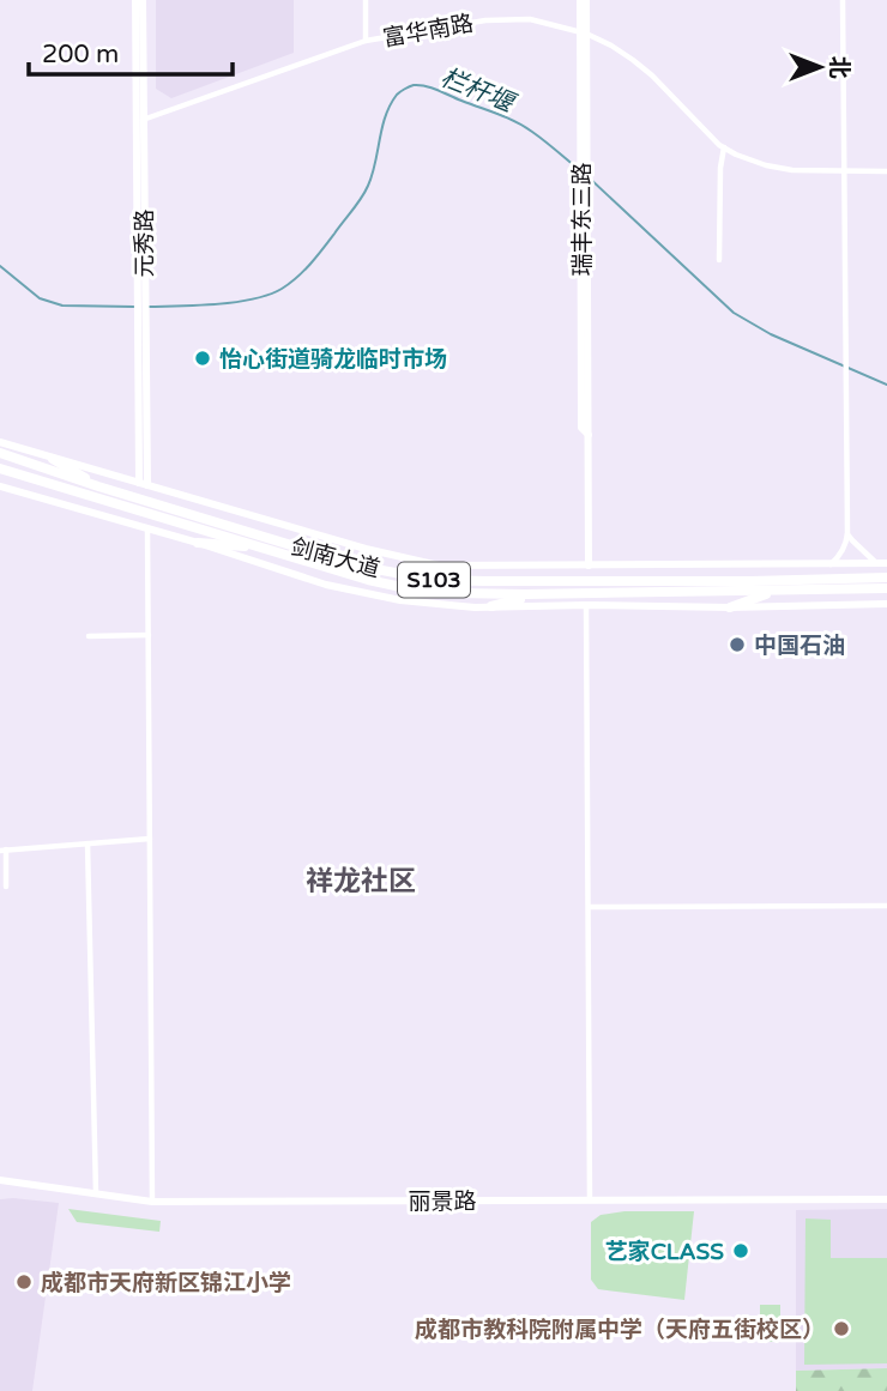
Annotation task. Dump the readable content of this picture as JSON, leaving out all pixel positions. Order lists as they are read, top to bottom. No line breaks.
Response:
{"streets":{"highway":["剑南大道","S103"],"main road":["瑞丰东三路","元秀路","丽景路"],"street":["富华南路"]},"crossings":[["富华南路","瑞丰东三路"],["富华南路","元秀路"]],"districts":["祥龙社区"],"water":["栏杆堰"],"places":["怡心街道骑龙临时市场","中国石油","艺家CLASS","成都市天府新区锦江小学","成都市教科院附属中学（天府五街校区）"],"scale_bar":"200 m","north":"right"}
